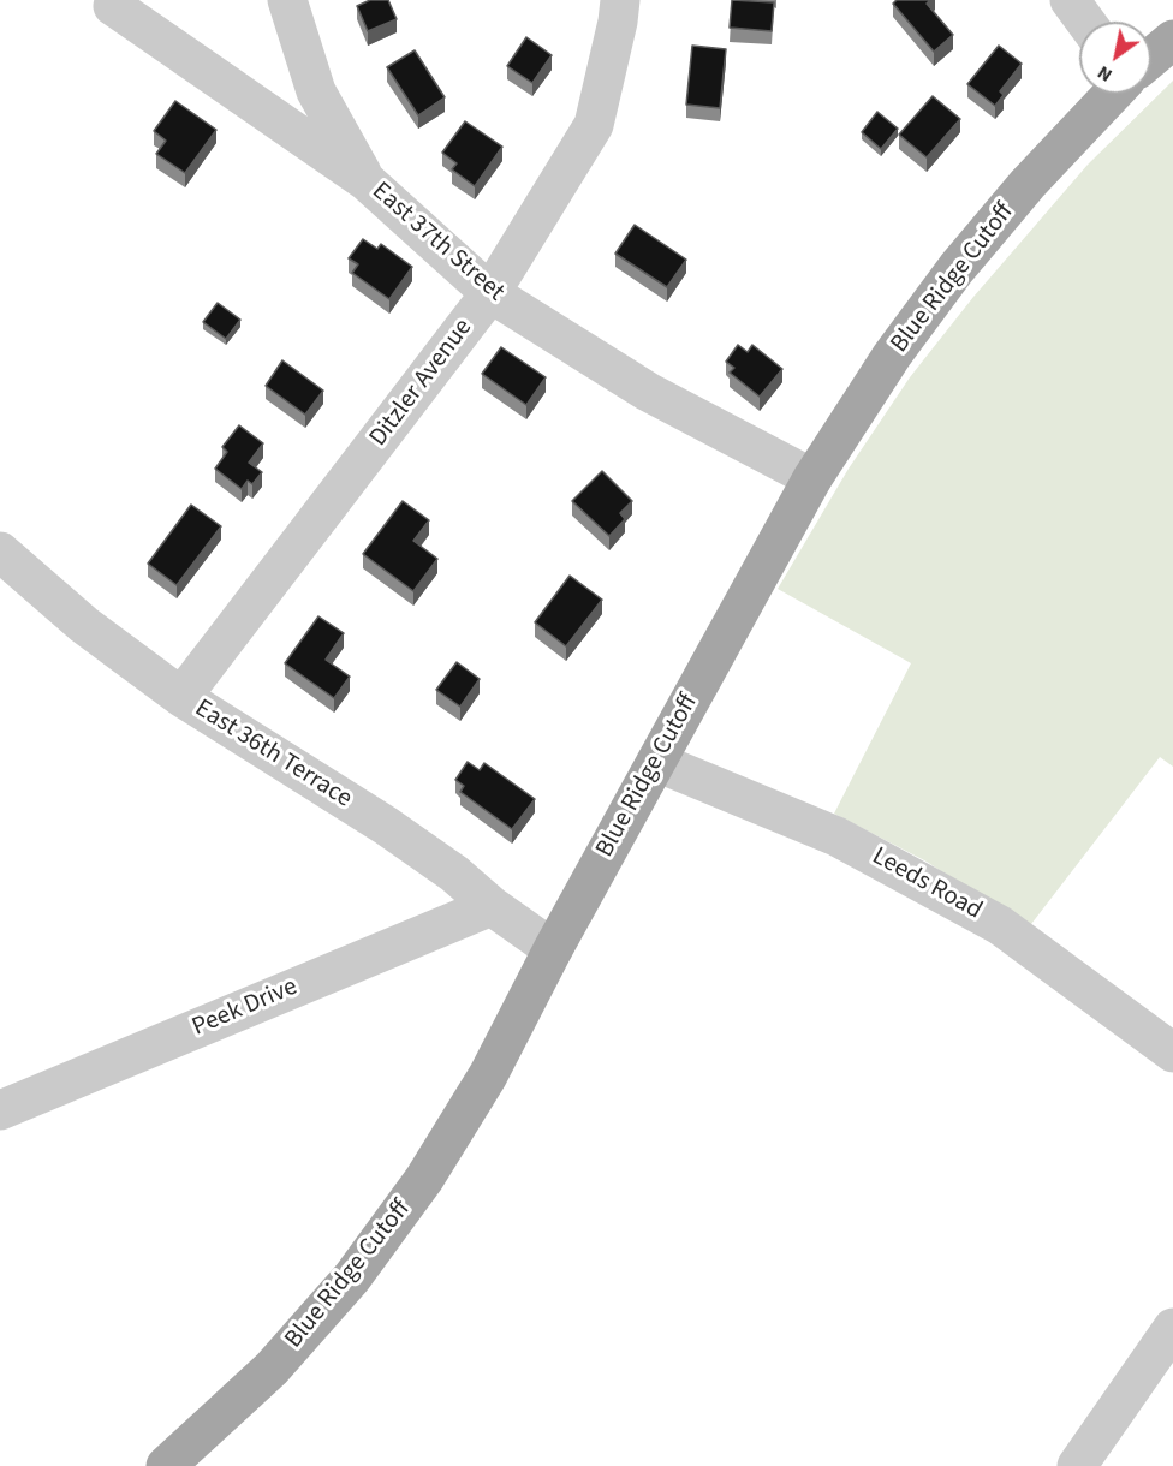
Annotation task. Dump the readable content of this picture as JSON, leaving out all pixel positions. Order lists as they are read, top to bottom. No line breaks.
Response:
{"streets":{"main road":["Blue Ridge Cutoff"],"street":["East 37th Street","Ditzler Avenue","East 36th Terrace","Leeds Road","Peek Drive"]},"crossings":[["East 37th Street","Blue Ridge Cutoff"],["East 37th Street","Ditzler Avenue"],["Blue Ridge Cutoff","East 36th Terrace"],["Blue Ridge Cutoff","Leeds Road"],["Ditzler Avenue","East 36th Terrace"],["East 36th Terrace","Peek Drive"]],"north":"bottom left"}
